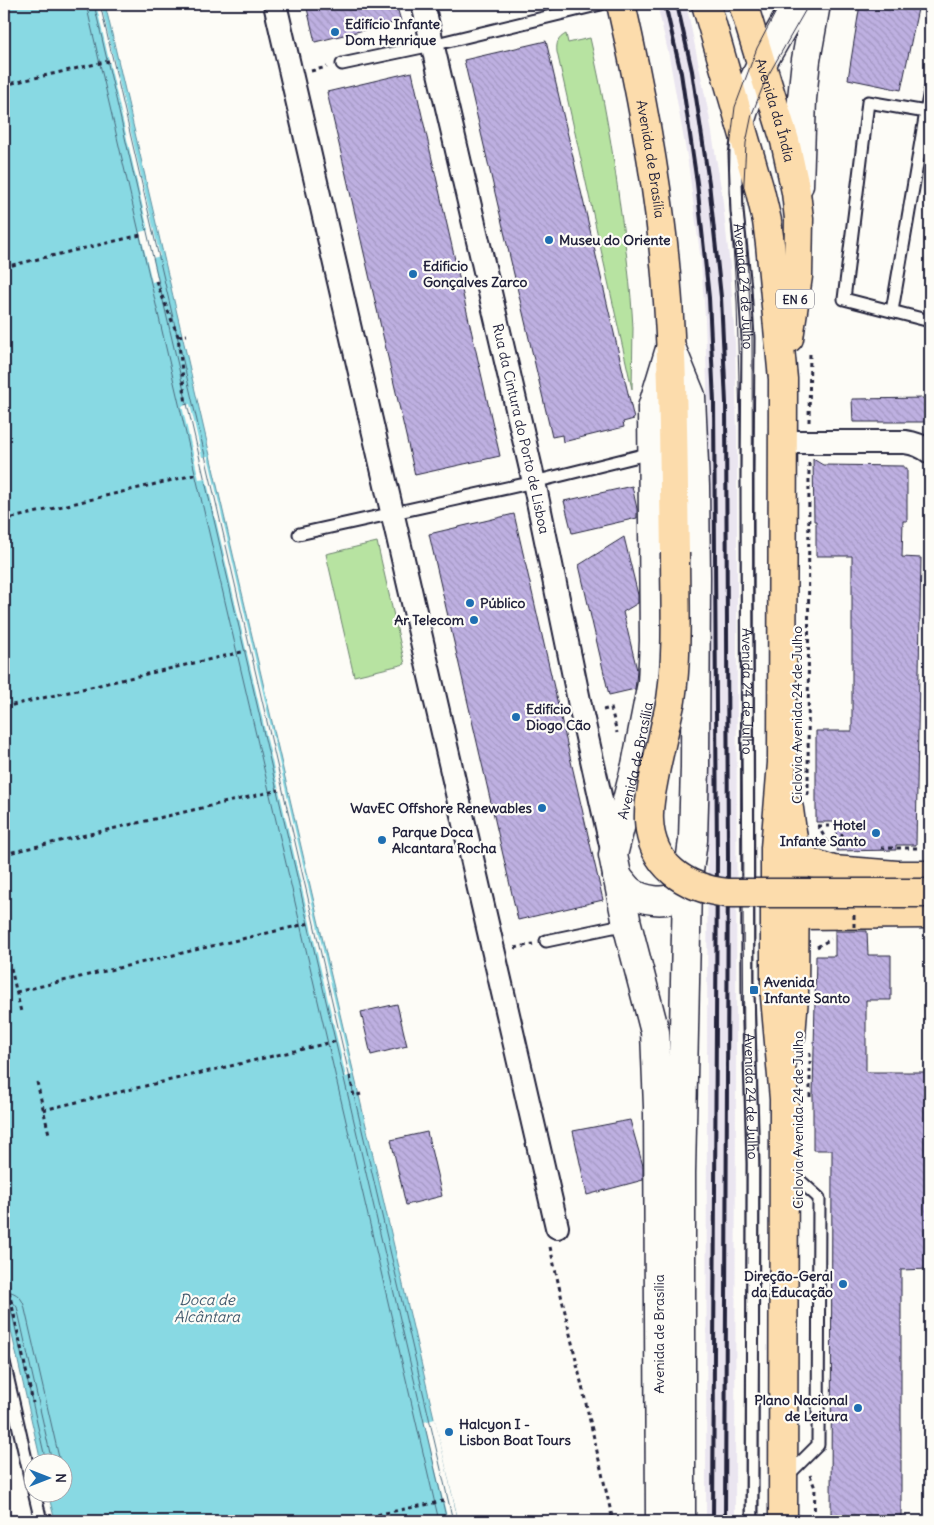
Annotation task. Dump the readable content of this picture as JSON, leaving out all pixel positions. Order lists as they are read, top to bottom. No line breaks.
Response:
{"streets":{"main road":["Avenida da Índia","Avenida de Brasília","Avenida 24 de Julho","EN 6"],"street":["Rua da Cintura do Porto de Lisboa"],"path":["Ciclovia Avenida 24 de Julho"]},"crossings":[["Avenida da Índia","Avenida 24 de Julho"],["Avenida de Brasília","Rua da Cintura do Porto de Lisboa"],["Avenida 24 de Julho","Ciclovia Avenida 24 de Julho"]],"water":["Doca de Alcântara"],"places":{"other":["Edifício Infante Dom Henrique","Museu do Oriente","Edificio Gonçalves Zarco","Público","Ar Telecom","Edifício Diogo Cão","WavEC Offshore Renewables","Hotel Infante Santo","Parque Doca Alcantara Rocha","Direção-Geral da Educação","Plano Nacional de Leitura","Halcyon I - Lisbon Boat Tours"],"transit":["Avenida Infante Santo"]},"north":"right"}
